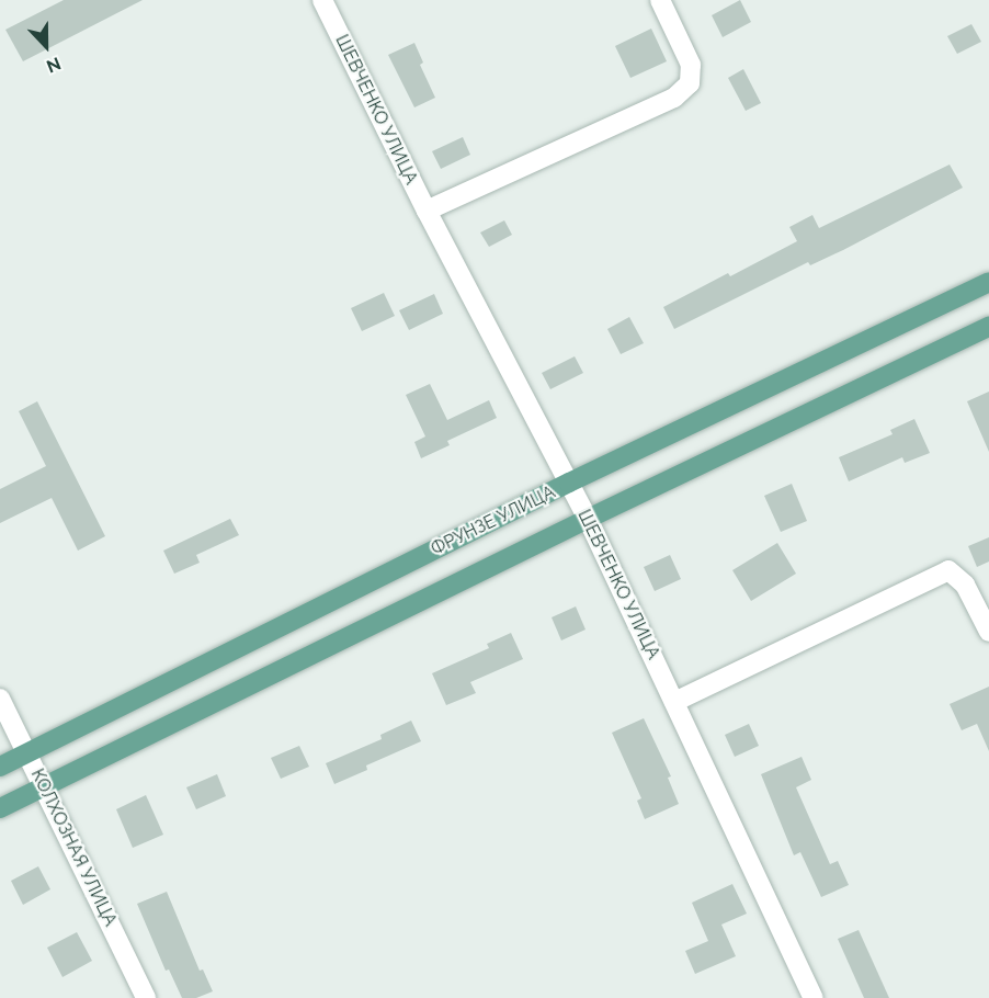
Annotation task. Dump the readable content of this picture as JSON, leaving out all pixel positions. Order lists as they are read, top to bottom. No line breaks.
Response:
{"streets":{"main road":["ФРУНЗЕ УЛИЦА"],"street":["ШЕВЧЕНКО УЛИЦА","КОЛХОЗНАЯ УЛИЦА"]},"crossings":[["ШЕВЧЕНКО УЛИЦА","ФРУНЗЕ УЛИЦА"],["ФРУНЗЕ УЛИЦА","КОЛХОЗНАЯ УЛИЦА"]],"north":"bottom"}
